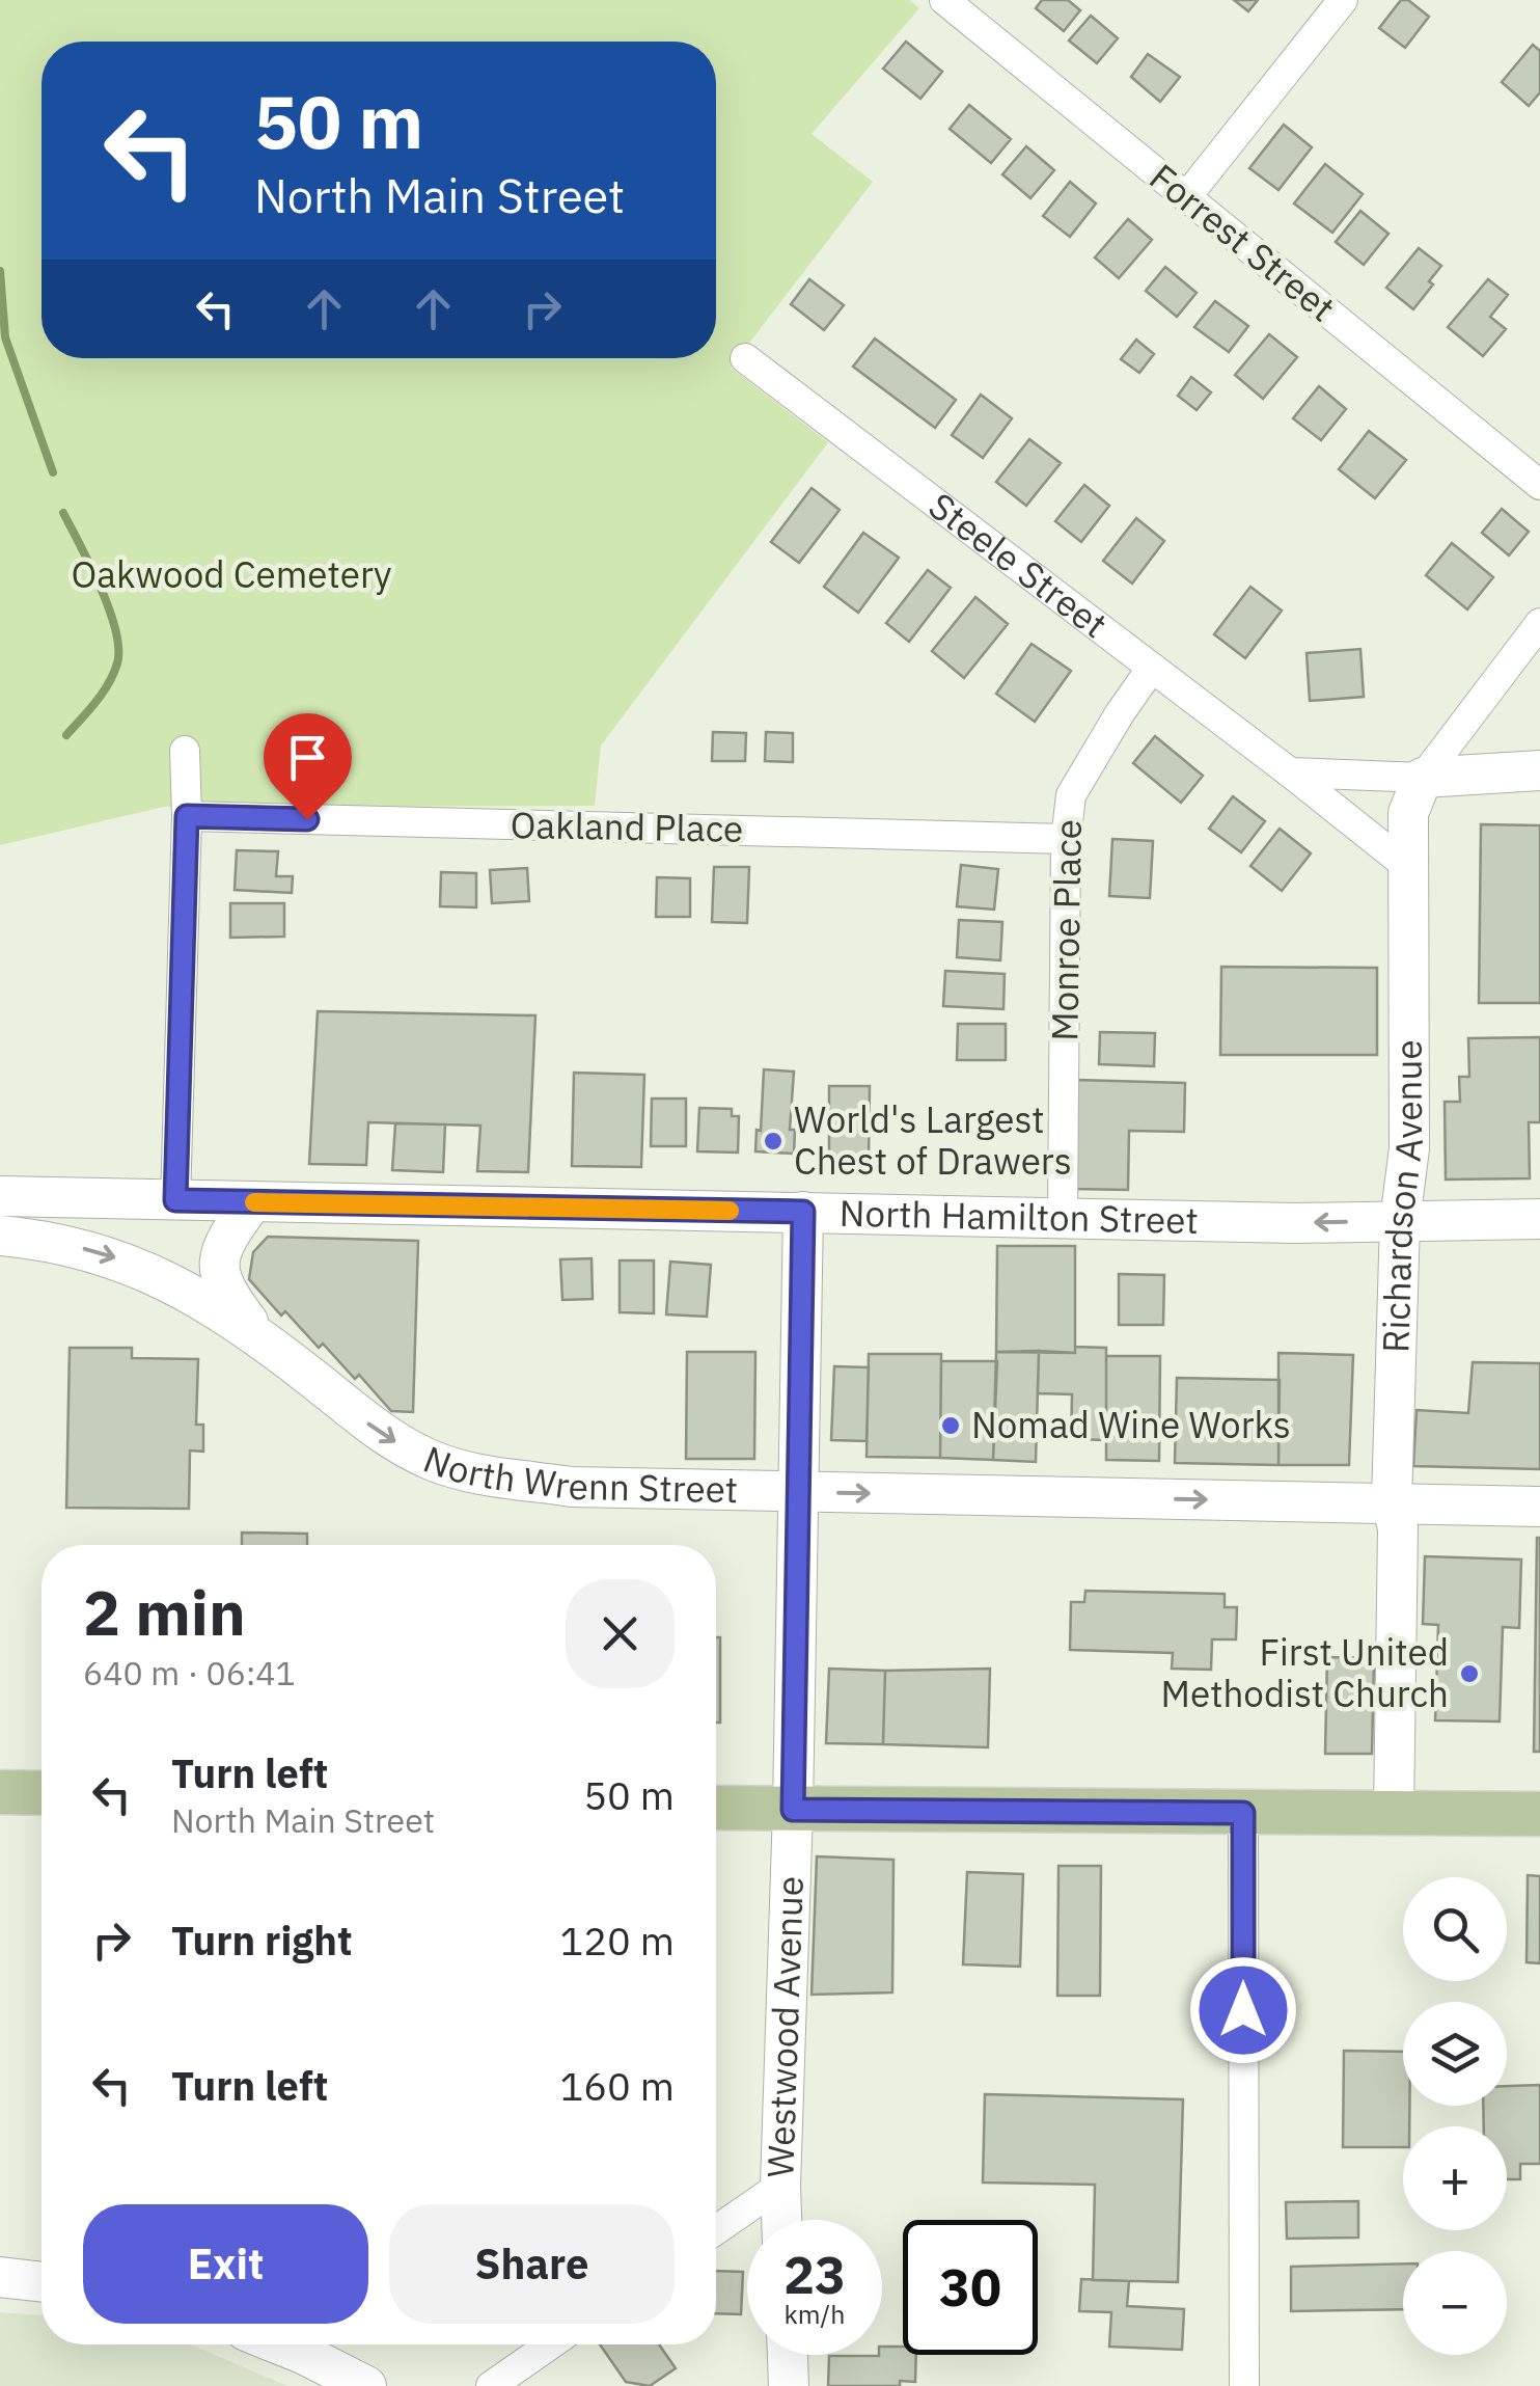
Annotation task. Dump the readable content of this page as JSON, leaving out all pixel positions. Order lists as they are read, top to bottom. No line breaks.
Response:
{"streets":{"street":["Forrest Street","Steele Street","Oakland Place","Monroe Place","Richardson Avenue","North Hamilton Street","North Wrenn Street","Westwood Avenue"]},"crossings":[["Steele Street","Monroe Place"],["Steele Street","Richardson Avenue"],["Oakland Place","Monroe Place"],["Monroe Place","North Hamilton Street"],["Richardson Avenue","North Hamilton Street"],["Richardson Avenue","North Wrenn Street"],["North Hamilton Street","Westwood Avenue"],["North Wrenn Street","Westwood Avenue"]],"one_way":["North Wrenn Street"],"parks":["Oakwood Cemetery"],"places":["World's Largest Chest of Drawers","Nomad Wine Works","First United Methodist Church"],"page":{"turn":["50 m","North Main Street"],"heading":["2 min","640 m · 06:41"],"list":[{"name":"Turn left","note":"North Main Street","value":"50 m"},{"name":"Turn right","value":"120 m"},{"name":"Turn left","value":"160 m"}],"map_buttons":["+","−"],"buttons":["Exit","Share"],"speed":"23 km/h","limit":"30"}}
